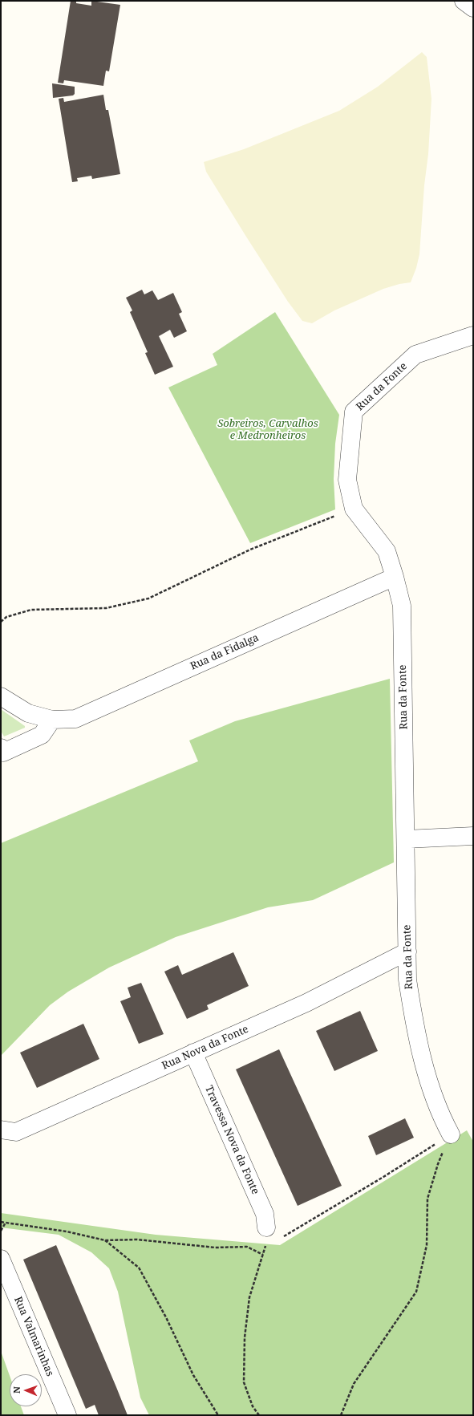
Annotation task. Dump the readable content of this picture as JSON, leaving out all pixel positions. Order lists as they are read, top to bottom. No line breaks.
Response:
{"streets":{"street":["Rua da Fonte","Rua da Fidalga","Rua Nova da Fonte","Travessa Nova da Fonte","Rua Valmarinhas"]},"crossings":[["Rua da Fonte","Rua da Fidalga"],["Rua da Fonte","Rua Nova da Fonte"],["Rua Nova da Fonte","Travessa Nova da Fonte"]],"parks":["Sobreiros, Carvalhos e Medronheiros"],"north":"left"}
